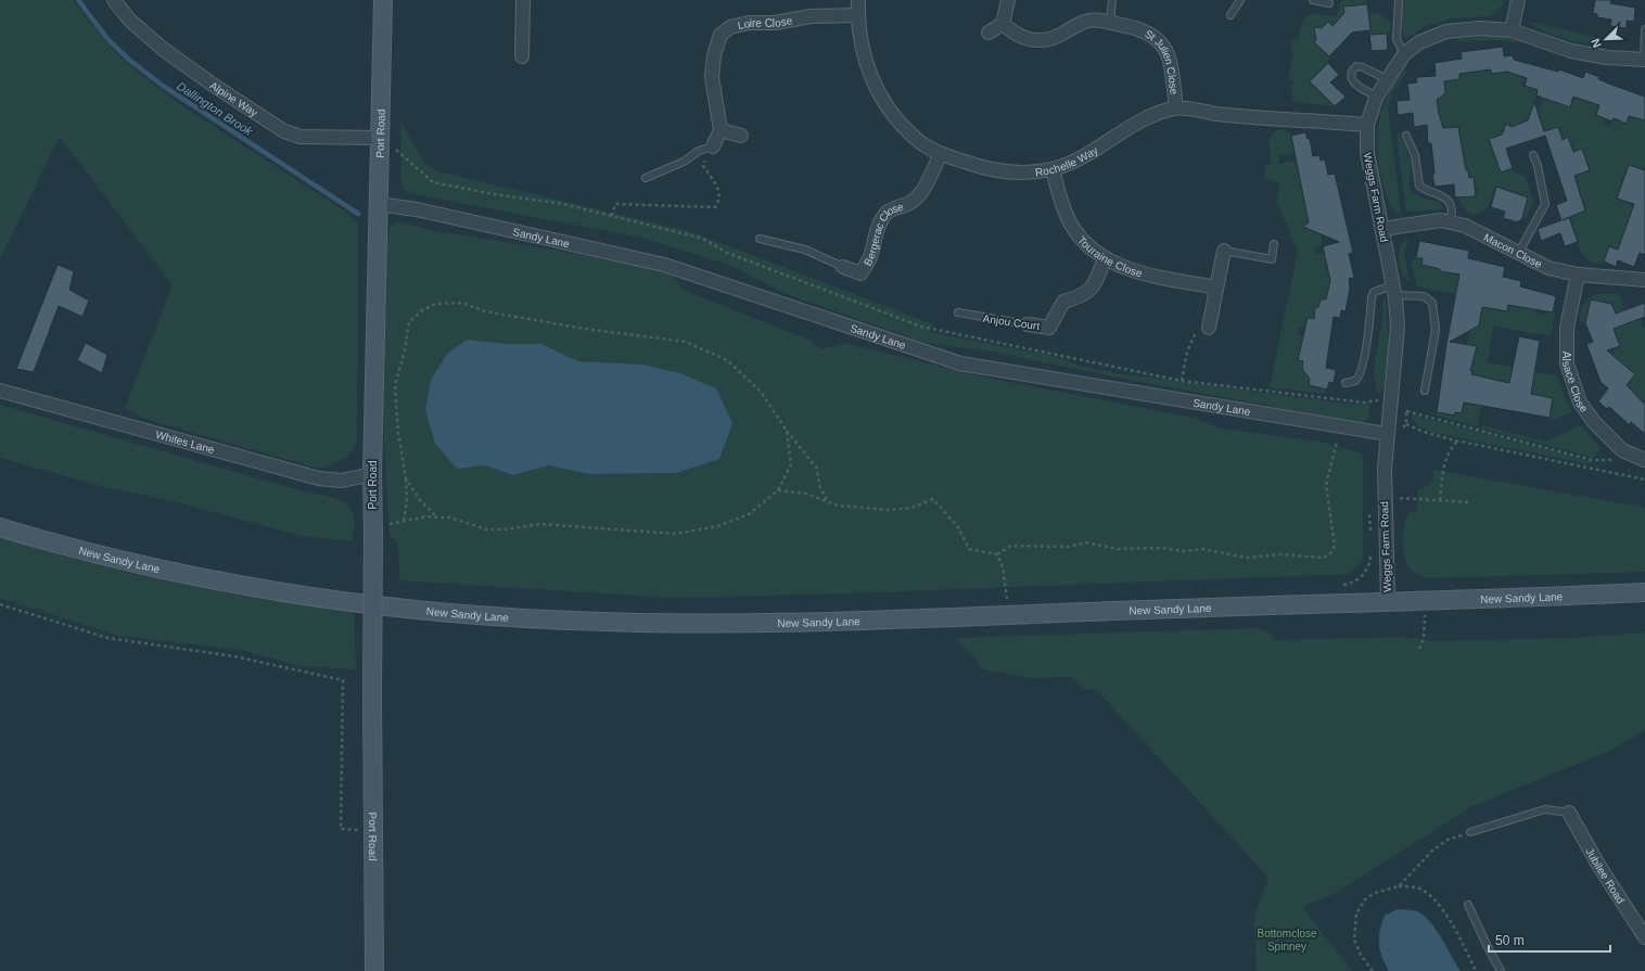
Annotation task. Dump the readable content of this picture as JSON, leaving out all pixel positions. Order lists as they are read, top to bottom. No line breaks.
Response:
{"streets":{"street":["Loire Close","St Julien Close","Alpine Way","Port Road","Rochelle Way","Weggs Farm Road","Bergerac Close","Sandy Lane","Macon Close","Touraine Close","Anjou Court","Alsace Close","Whites Lane","New Sandy Lane","Jubilee Road"]},"crossings":[["Loire Close","Rochelle Way"],["St Julien Close","Rochelle Way"],["Alpine Way","Port Road"],["Port Road","Sandy Lane"],["Port Road","Whites Lane"],["Rochelle Way","Weggs Farm Road"],["Rochelle Way","Bergerac Close"],["Rochelle Way","Touraine Close"],["Weggs Farm Road","Sandy Lane"],["Weggs Farm Road","Macon Close"],["Weggs Farm Road","New Sandy Lane"],["Macon Close","Alsace Close"],["Touraine Close","Anjou Court"]],"water":["Dallington Brook"],"parks":["Bottomclose Spinney"],"scale_bar":"50 m","north":"bottom left"}
